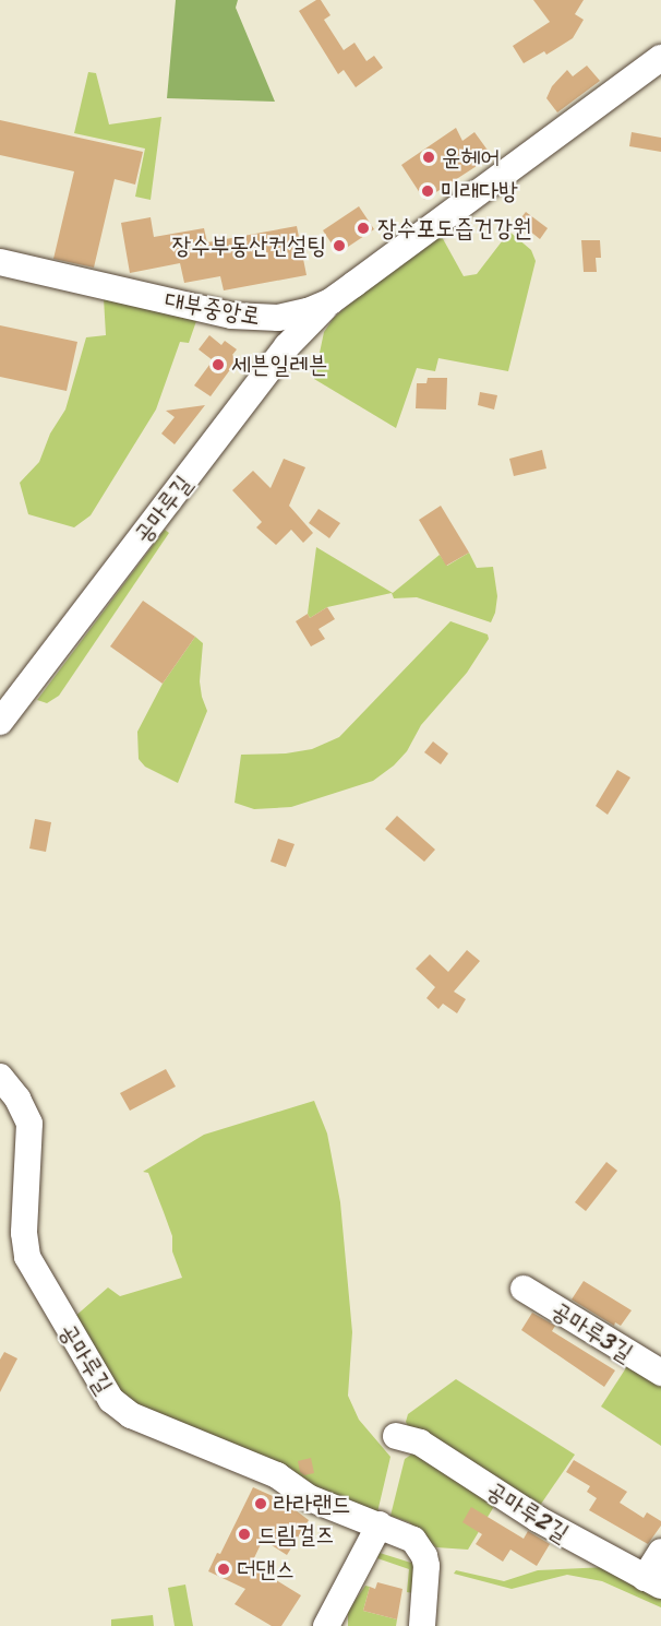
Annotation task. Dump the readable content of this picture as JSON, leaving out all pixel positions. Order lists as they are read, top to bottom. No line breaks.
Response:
{"streets":{"street":["대부중앙로","공마루길","공마루3길","공마루2길"]},"crossings":[["대부중앙로","공마루길"]],"places":["윤헤어","미래다방","장수포도즙건강원","장수부동산컨설팅","세븐일레븐","라라랜드","드림걸즈","더댄스"]}
